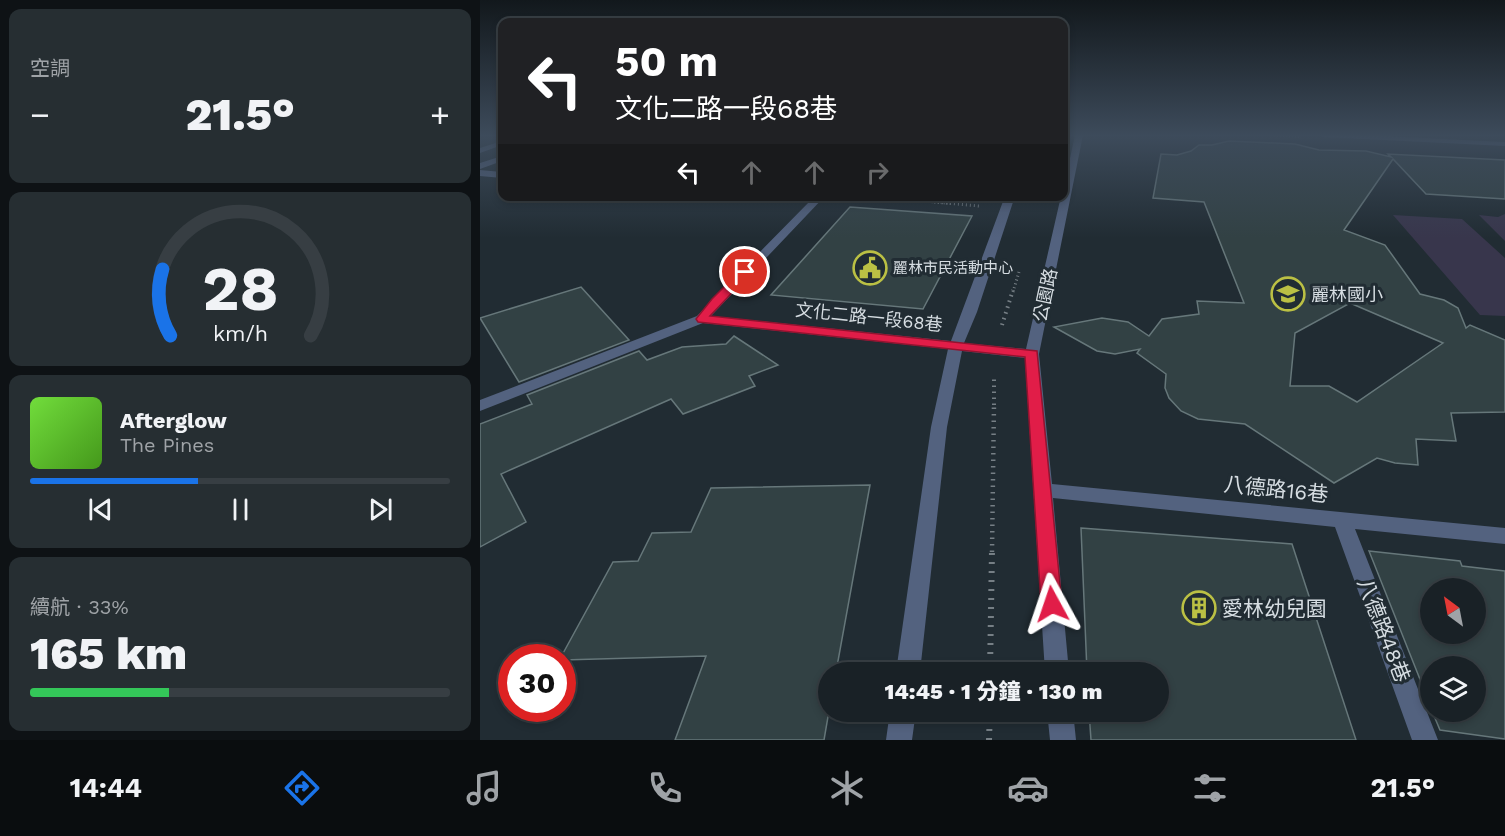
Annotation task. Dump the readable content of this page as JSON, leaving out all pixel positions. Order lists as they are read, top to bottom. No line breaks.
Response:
{"streets":{"street":["公園路","文化二路一段68巷","八德路16巷","八德路48巷"]},"crossings":[["公園路","文化二路一段68巷"],["公園路","八德路16巷"],["八德路16巷","八德路48巷"]],"places":{"public building":["麗林市民活動中心"],"school or university":["麗林國小"],"building":["愛林幼兒園"]},"north":"top left","page":{"tile":["空調",["續航 · 33%","165 km"]],"turn":["50 m","文化二路一段68巷"],"heat":["−","21.5°","+"],"song":["Afterglow","The Pines"],"limit":"30","trip":"14:45 · 1 分鐘 · 130 m","tabs":["14:44","21.5°"],"gauge":["28","km/h"]}}
